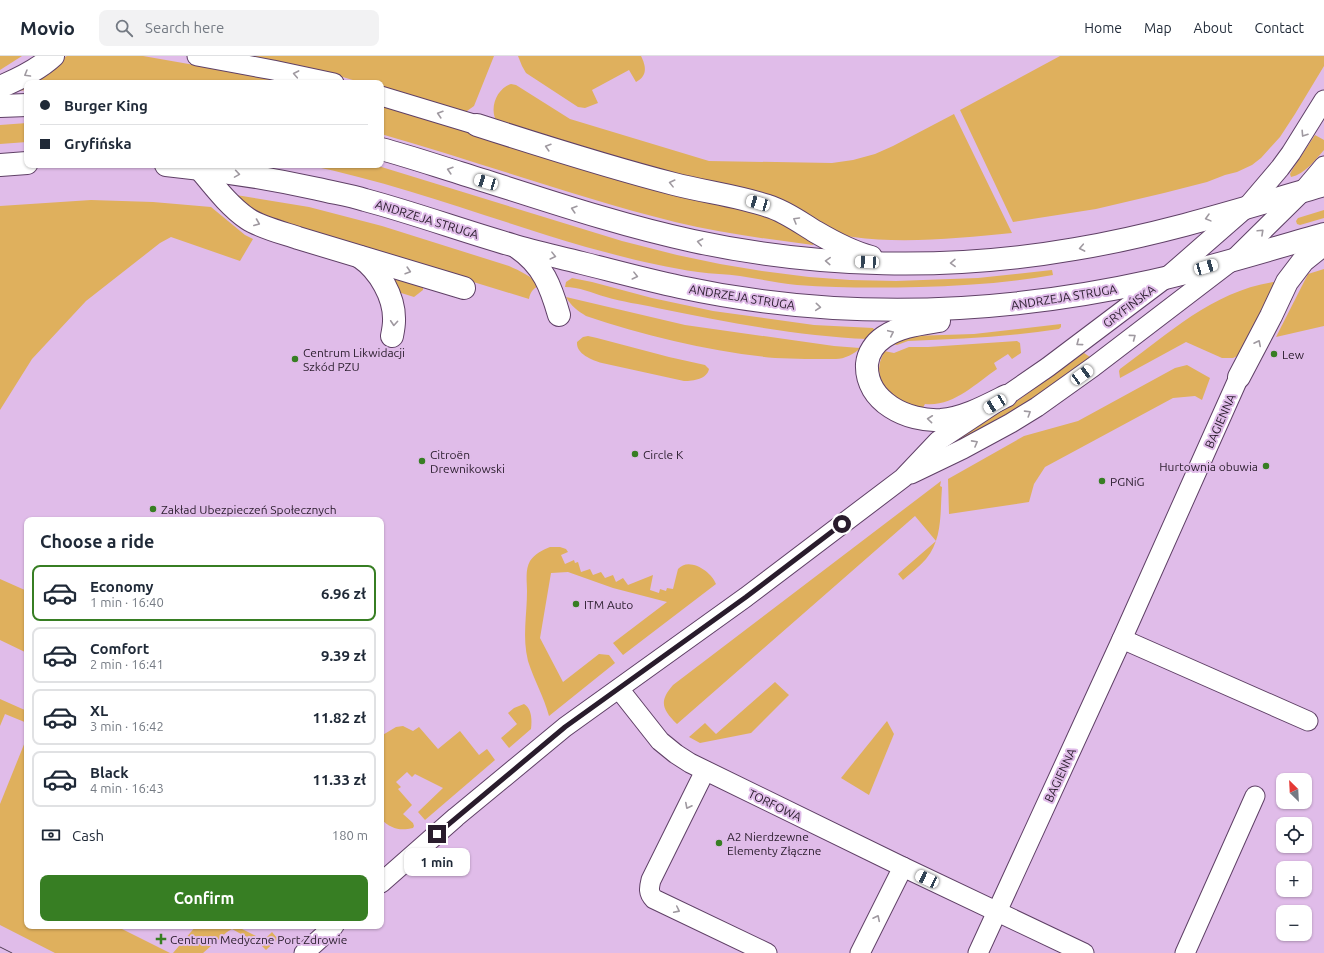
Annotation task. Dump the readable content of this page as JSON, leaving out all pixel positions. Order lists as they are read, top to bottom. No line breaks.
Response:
{"streets":{"main road":["ANDRZEJA STRUGA"],"street":["GRYFIŃSKA","BAGIENNA","TORFOWA"]},"crossings":[["ANDRZEJA STRUGA","GRYFIŃSKA"],["GRYFIŃSKA","TORFOWA"],["BAGIENNA","TORFOWA"]],"places":{"other":["Lew","Centrum Likwidacji Szkód PZU","Circle K","Citroën Drewnikowski","Hurtownia obuwia","PGNiG","Zakład Ubezpieczeń Społecznych","ITM Auto","A2 Nierdzewne Elementy Złączne"],"health":["Centrum Medyczne Port Zdrowie"]},"north":"top left","page":{"header":"Movio","search":"Search here","nav":["Home","Map","About","Contact"],"banner":["Burger King","Gryfińska"],"heading":"Choose a ride","list":[{"name":"Economy","note":"1 min · 16:40","value":"6.96 zł"},{"name":"Comfort","note":"2 min · 16:41","value":"9.39 zł"},{"name":"XL","note":"3 min · 16:42","value":"11.82 zł"},{"name":"Black","note":"4 min · 16:43","value":"11.33 zł"}],"map_buttons":["+","−"],"pay":["Cash","180 m"],"bubble":"1 min","buttons":"Confirm"}}
